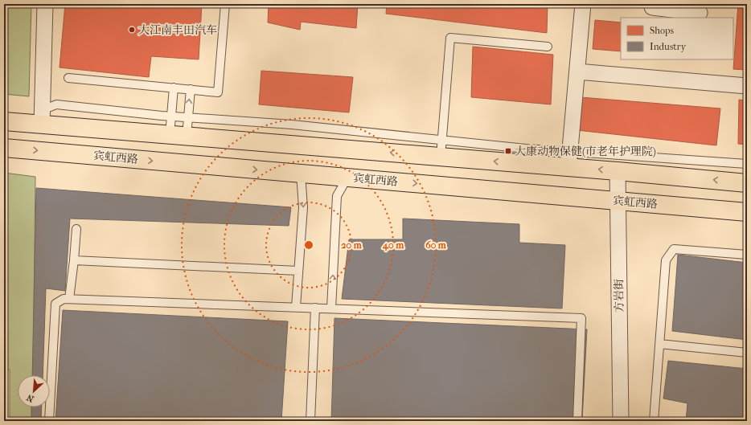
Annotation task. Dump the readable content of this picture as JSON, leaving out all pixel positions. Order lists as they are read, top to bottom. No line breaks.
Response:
{"streets":{"main road":["宾虹西路"],"street":["方岩街"]},"crossings":[["宾虹西路","方岩街"]],"places":{"other":["大江南丰田汽车"],"transit":["大康动物保健(市老年护理院)"]},"legend":["Shops","Industry"],"north":"bottom left","rings":["20 m","40 m","60 m"]}
